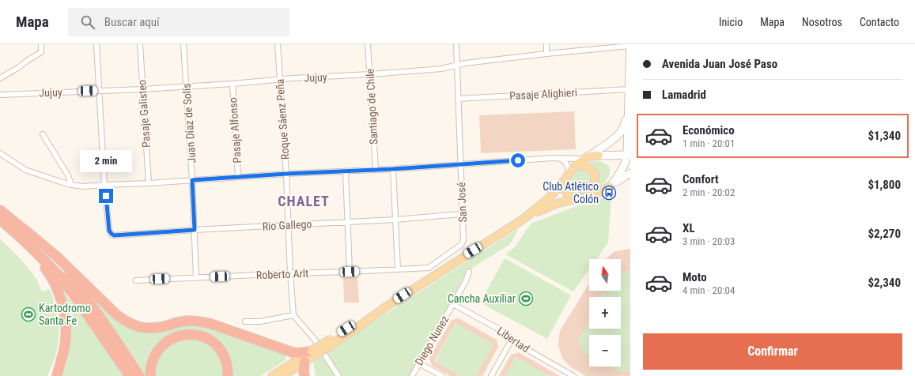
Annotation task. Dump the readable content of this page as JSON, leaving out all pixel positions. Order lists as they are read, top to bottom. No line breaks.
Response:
{"streets":{"street":["Jujuy","Pasaje Alighieri","Santiago de Chile","Pasaje Galisteo","Roque Sáenz Peña","Juan Díaz de Solís","Pasaje Alfonso","San José","Rio Gallego","Roberto Arlt","Libertad","Diego Nunez"]},"crossings":[["Jujuy","Santiago de Chile"],["Jujuy","Pasaje Galisteo"],["Jujuy","Roque Sáenz Peña"],["Jujuy","Juan Díaz de Solís"],["Jujuy","Pasaje Alfonso"],["Jujuy","San José"],["Pasaje Alighieri","San José"],["Roque Sáenz Peña","Rio Gallego"],["Roque Sáenz Peña","Roberto Arlt"],["Juan Díaz de Solís","Rio Gallego"],["Juan Díaz de Solís","Roberto Arlt"],["San José","Rio Gallego"],["San José","Roberto Arlt"],["Libertad","Diego Nunez"]],"districts":["CHALET"],"places":{"bus stop":["Club Atlético Colón"],"sports":["Cancha Auxiliar","Kartodromo Santa Fe"]},"north":"top","page":{"header":"Mapa","search":"Buscar aquí","nav":["Inicio","Mapa","Nosotros","Contacto"],"banner":["Avenida Juan José Paso","Lamadrid"],"list":[{"name":"Económico","note":"1 min · 20:01","value":"$1,340"},{"name":"Confort","note":"2 min · 20:02","value":"$1,800"},{"name":"XL","note":"3 min · 20:03","value":"$2,270"},{"name":"Moto","note":"4 min · 20:04","value":"$2,340"}],"bubble":"2 min","map_buttons":["+","−"],"buttons":"Confirmar"}}
